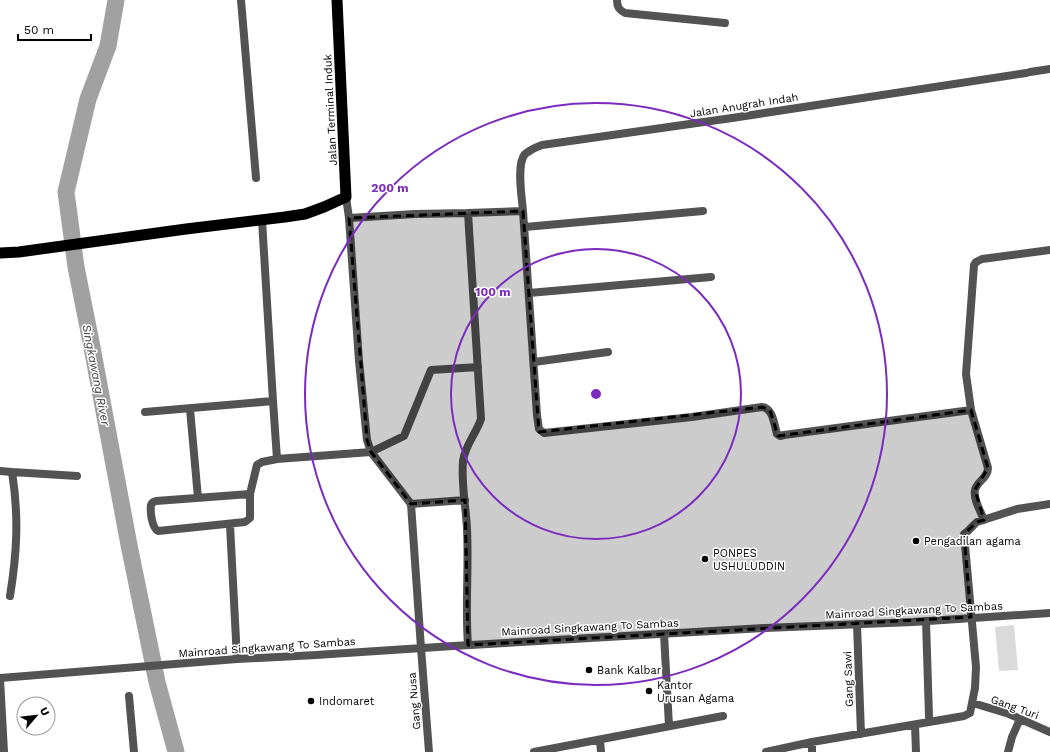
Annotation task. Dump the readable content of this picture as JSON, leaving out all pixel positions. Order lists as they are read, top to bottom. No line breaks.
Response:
{"streets":{"highway":["Jalan Terminal Induk"],"street":["Jalan Anugrah Indah","Mainroad Singkawang To Sambas","Gang Sawi","Gang Nusa","Gang Turi"]},"crossings":[["Mainroad Singkawang To Sambas","Gang Sawi"],["Mainroad Singkawang To Sambas","Gang Nusa"]],"water":["Singkawang River"],"places":["Pengadilan agama","PONPES USHULUDDIN","Bank Kalbar","Kantor Urusan Agama","Indomaret"],"scale_bar":"50 m","north":"top right","rings":["200 m","100 m"]}
